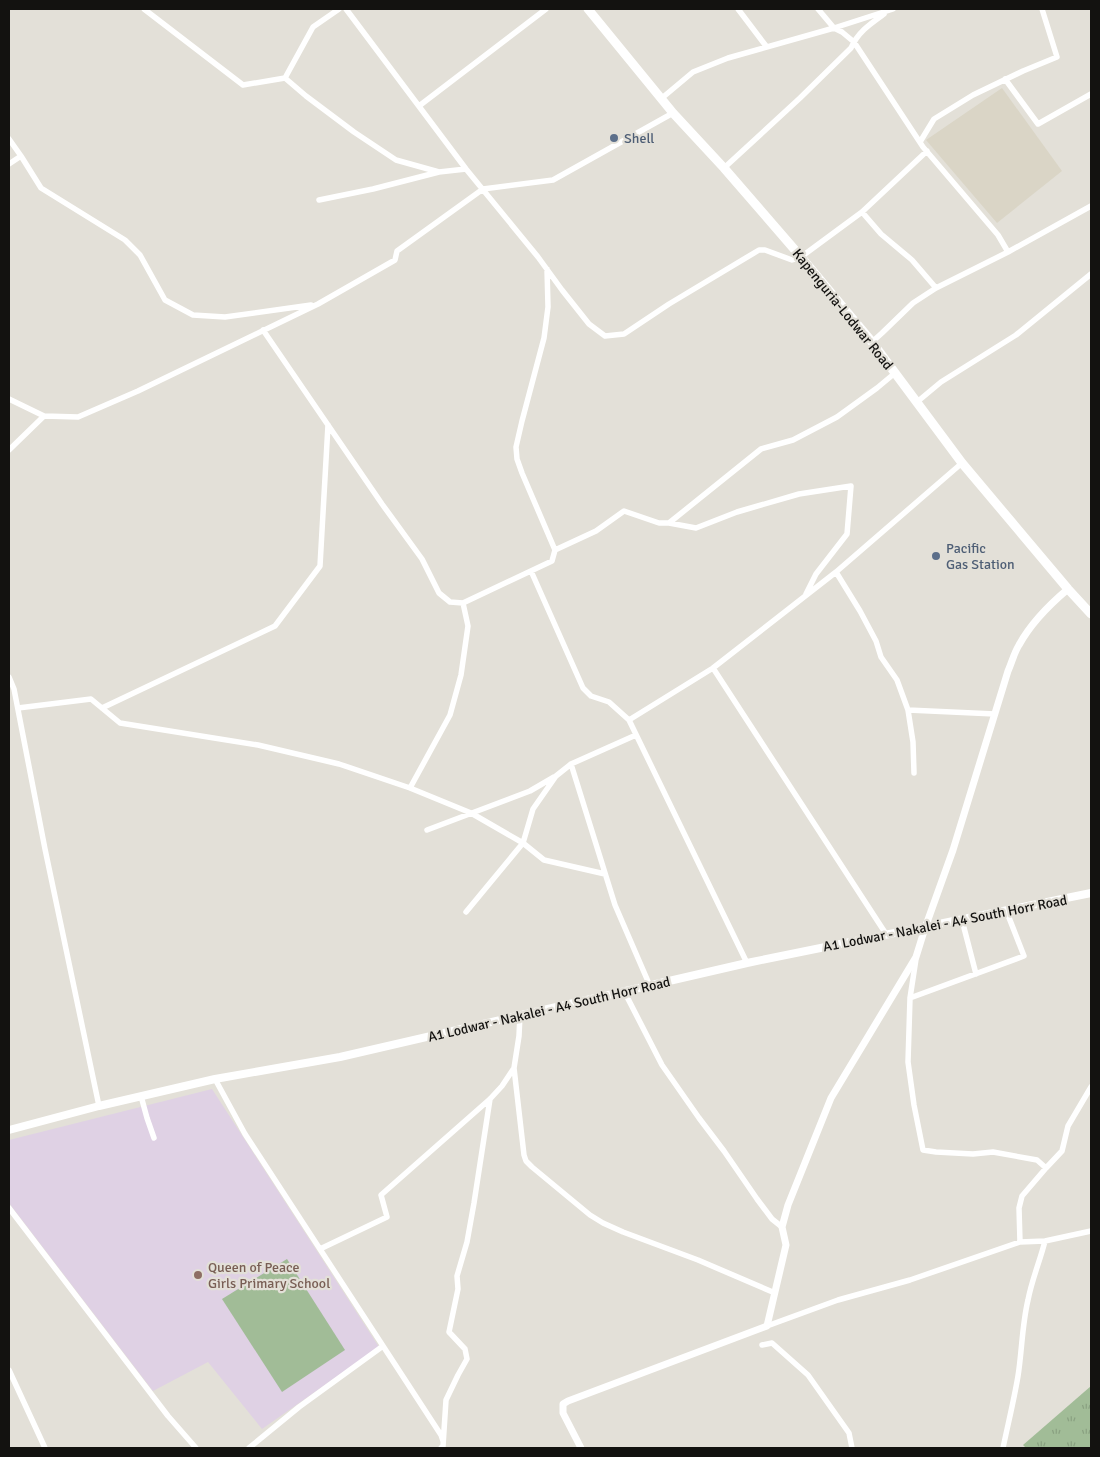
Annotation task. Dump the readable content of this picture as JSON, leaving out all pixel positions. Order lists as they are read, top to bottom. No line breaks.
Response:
{"streets":{"highway":["Kapenguria-Lodwar Road"],"main road":["A1 Lodwar - Nakalei - A4 South Horr Road"]},"places":["Shell","Pacific Gas Station","Queen of Peace Girls Primary School"]}
